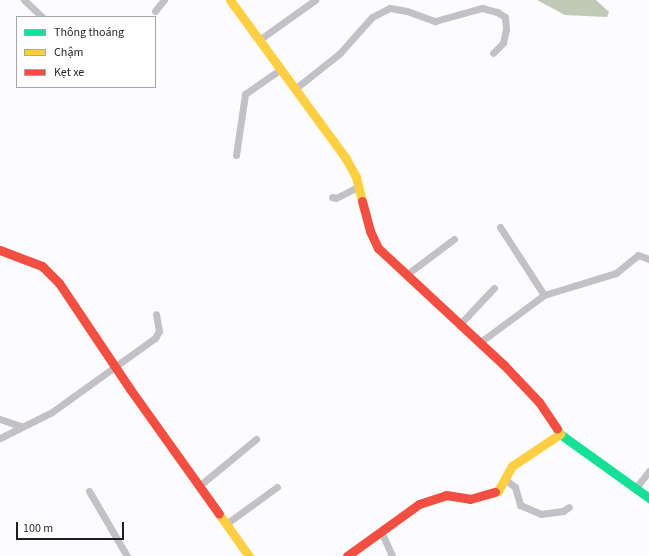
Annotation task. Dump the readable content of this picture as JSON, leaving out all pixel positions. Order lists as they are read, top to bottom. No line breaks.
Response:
{"legend":["Thông thoáng","Chậm","Kẹt xe"],"scale_bar":"100 m"}
